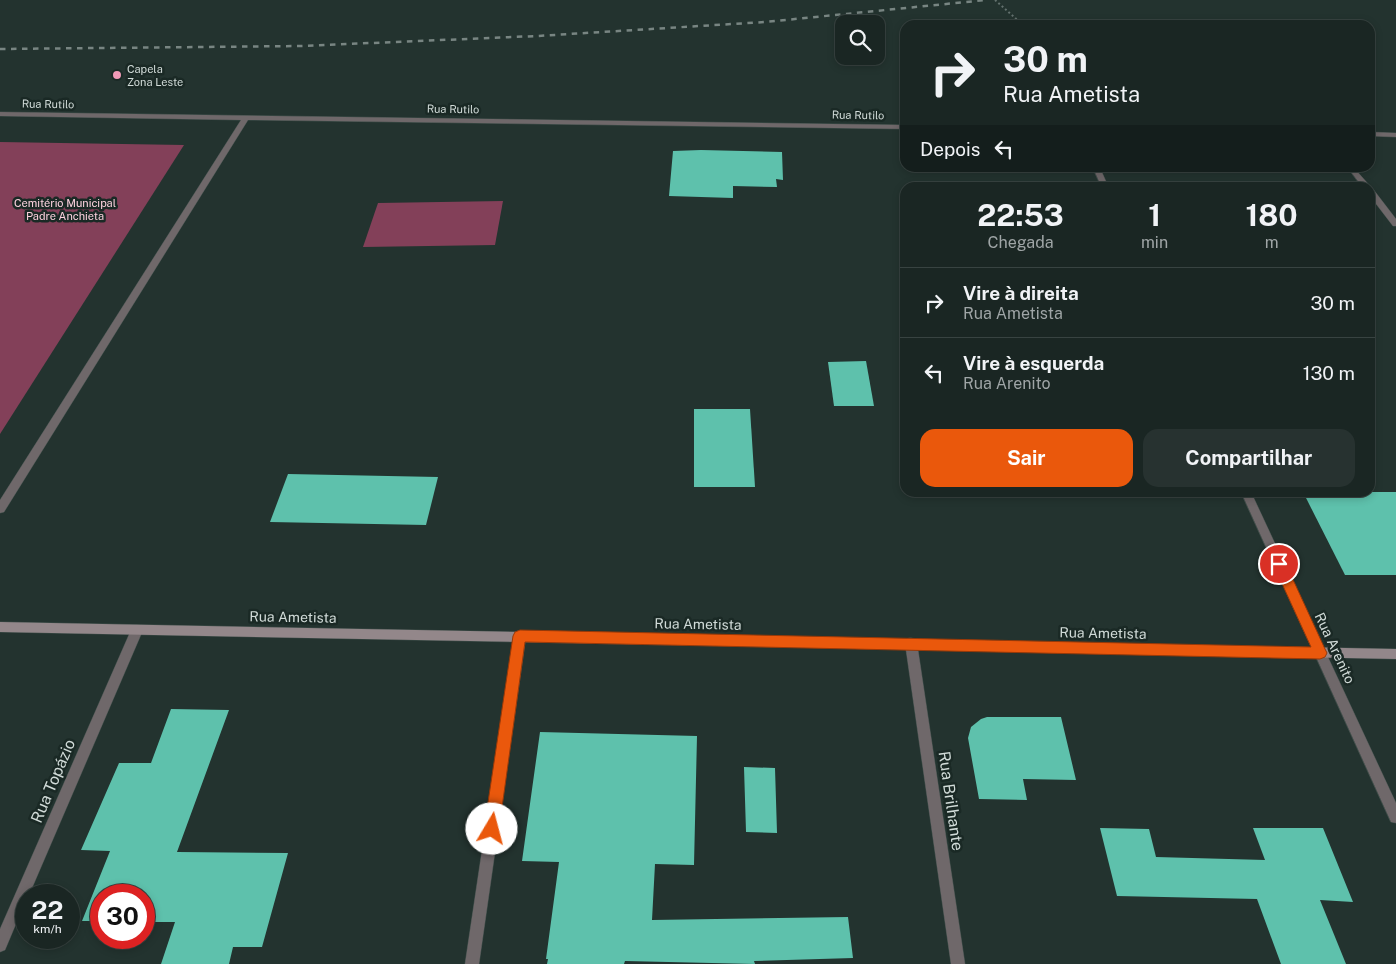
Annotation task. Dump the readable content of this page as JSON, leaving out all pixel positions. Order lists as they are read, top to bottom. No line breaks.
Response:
{"streets":{"street":["Rua Rutilo","Rua Ametista","Rua Arenito","Rua Topázio","Rua Brilhante"]},"crossings":[["Rua Ametista","Rua Arenito"],["Rua Ametista","Rua Topázio"],["Rua Ametista","Rua Brilhante"]],"parks":["Cemitério Municipal Padre Anchieta"],"places":["Capela Zona Leste"],"page":{"turn":["30 m","Rua Ametista"],"then":"Depois","eta":["22:53","Chegada","1","min","180","m"],"list":[{"name":"Vire à direita","note":"Rua Ametista","value":"30 m"},{"name":"Vire à esquerda","note":"Rua Arenito","value":"130 m"}],"buttons":["Sair","Compartilhar"],"speed":"22 km/h","limit":"30"}}
